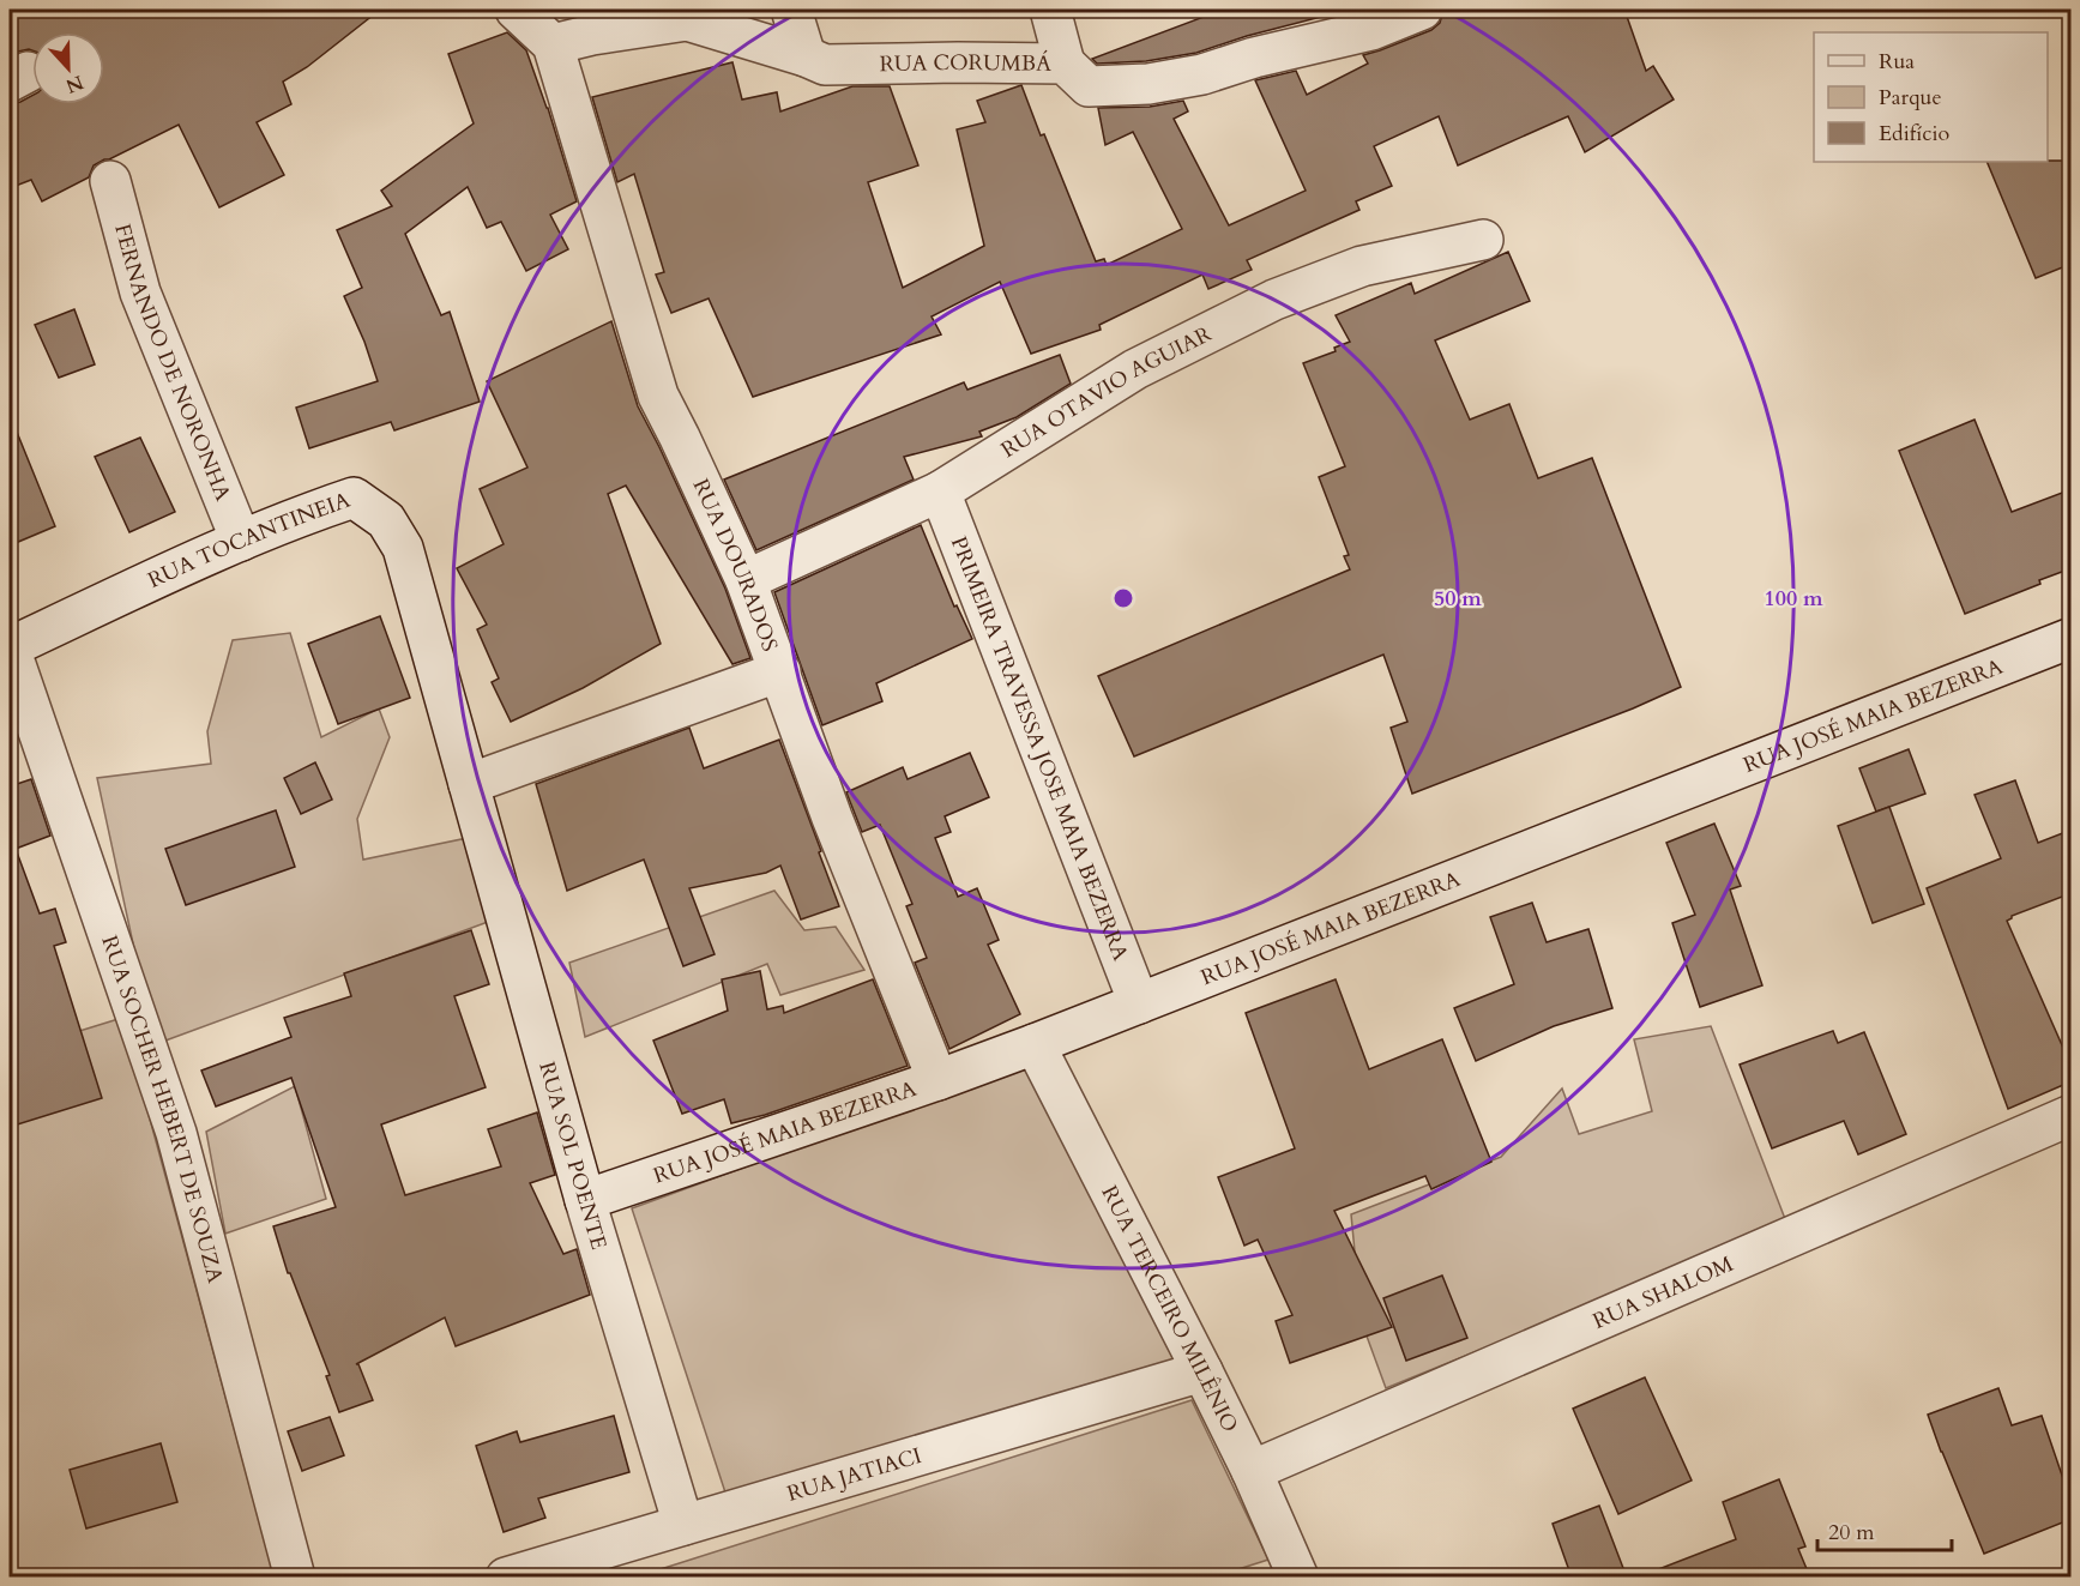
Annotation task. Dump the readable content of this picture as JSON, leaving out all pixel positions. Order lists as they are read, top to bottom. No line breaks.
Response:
{"streets":{"street":["RUA CORUMBÁ","FERNANDO DE NORONHA","RUA OTAVIO AGUIAR","RUA TOCANTINEIA","RUA DOURADOS","RUA JOSÉ MAIA BEZERRA","PRIMEIRA TRAVESSA JOSE MAIA BEZERRA","RUA SOCHER HEBERT DE SOUZA","RUA SOL POENTE","RUA SHALOM","RUA TERCEIRO MILÊNIO","RUA JATIACI"]},"crossings":[["RUA CORUMBÁ","RUA DOURADOS"],["FERNANDO DE NORONHA","RUA TOCANTINEIA"],["RUA OTAVIO AGUIAR","RUA DOURADOS"],["RUA OTAVIO AGUIAR","PRIMEIRA TRAVESSA JOSE MAIA BEZERRA"],["RUA TOCANTINEIA","RUA SOCHER HEBERT DE SOUZA"],["RUA TOCANTINEIA","RUA SOL POENTE"],["RUA DOURADOS","RUA JOSÉ MAIA BEZERRA"],["RUA JOSÉ MAIA BEZERRA","PRIMEIRA TRAVESSA JOSE MAIA BEZERRA"],["RUA JOSÉ MAIA BEZERRA","RUA SOL POENTE"],["RUA JOSÉ MAIA BEZERRA","RUA TERCEIRO MILÊNIO"],["RUA SOL POENTE","RUA JATIACI"],["RUA SHALOM","RUA TERCEIRO MILÊNIO"],["RUA TERCEIRO MILÊNIO","RUA JATIACI"]],"legend":["Rua","Parque","Edifício"],"scale_bar":"20 m","north":"bottom","rings":["50 m","100 m"]}
